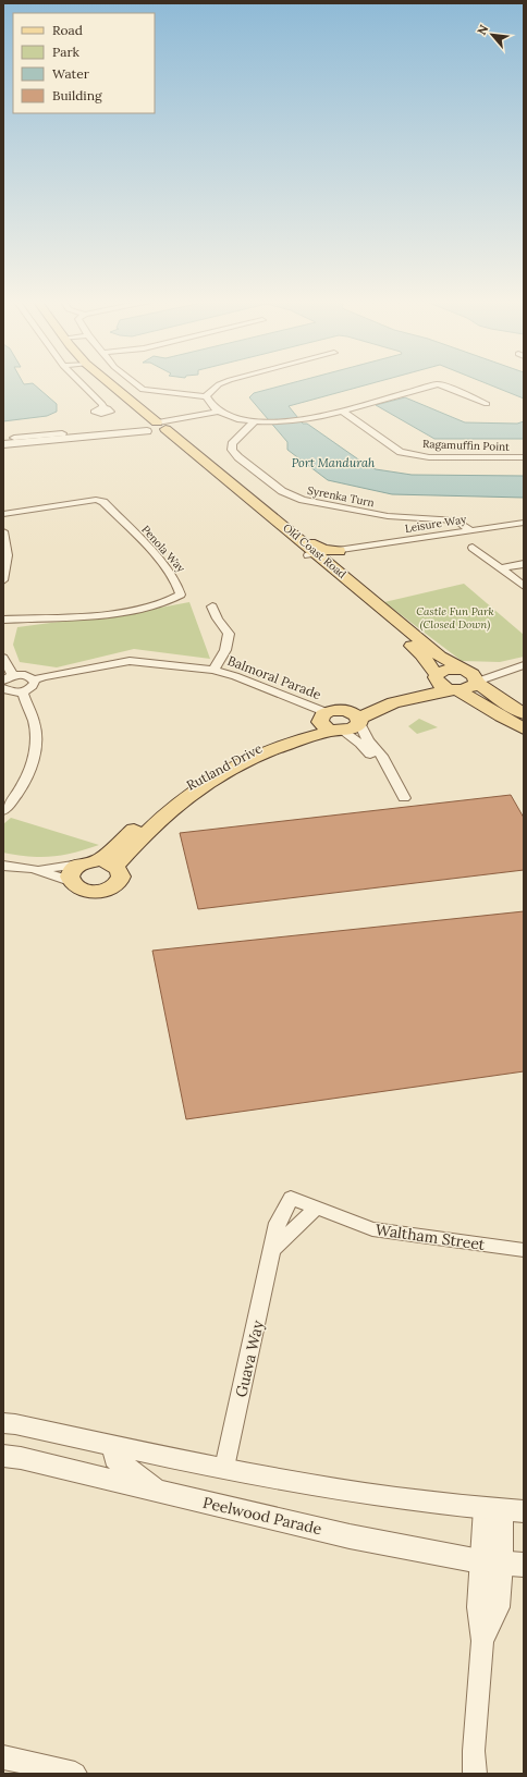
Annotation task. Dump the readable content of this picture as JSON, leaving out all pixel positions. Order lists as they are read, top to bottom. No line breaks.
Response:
{"streets":{"main road":["Old Coast Road","Rutland Drive"],"street":["Ragamuffin Point","Syrenka Turn","Leisure Way","Penola Way","Balmoral Parade","Waltham Street","Guava Way","Peelwood Parade"]},"crossings":[["Syrenka Turn","Leisure Way"],["Leisure Way","Old Coast Road"],["Balmoral Parade","Rutland Drive"],["Waltham Street","Guava Way"]],"water":["Port Mandurah"],"parks":["Castle Fun Park (Closed Down)"],"legend":["Road","Park","Water","Building"],"north":"top left"}
